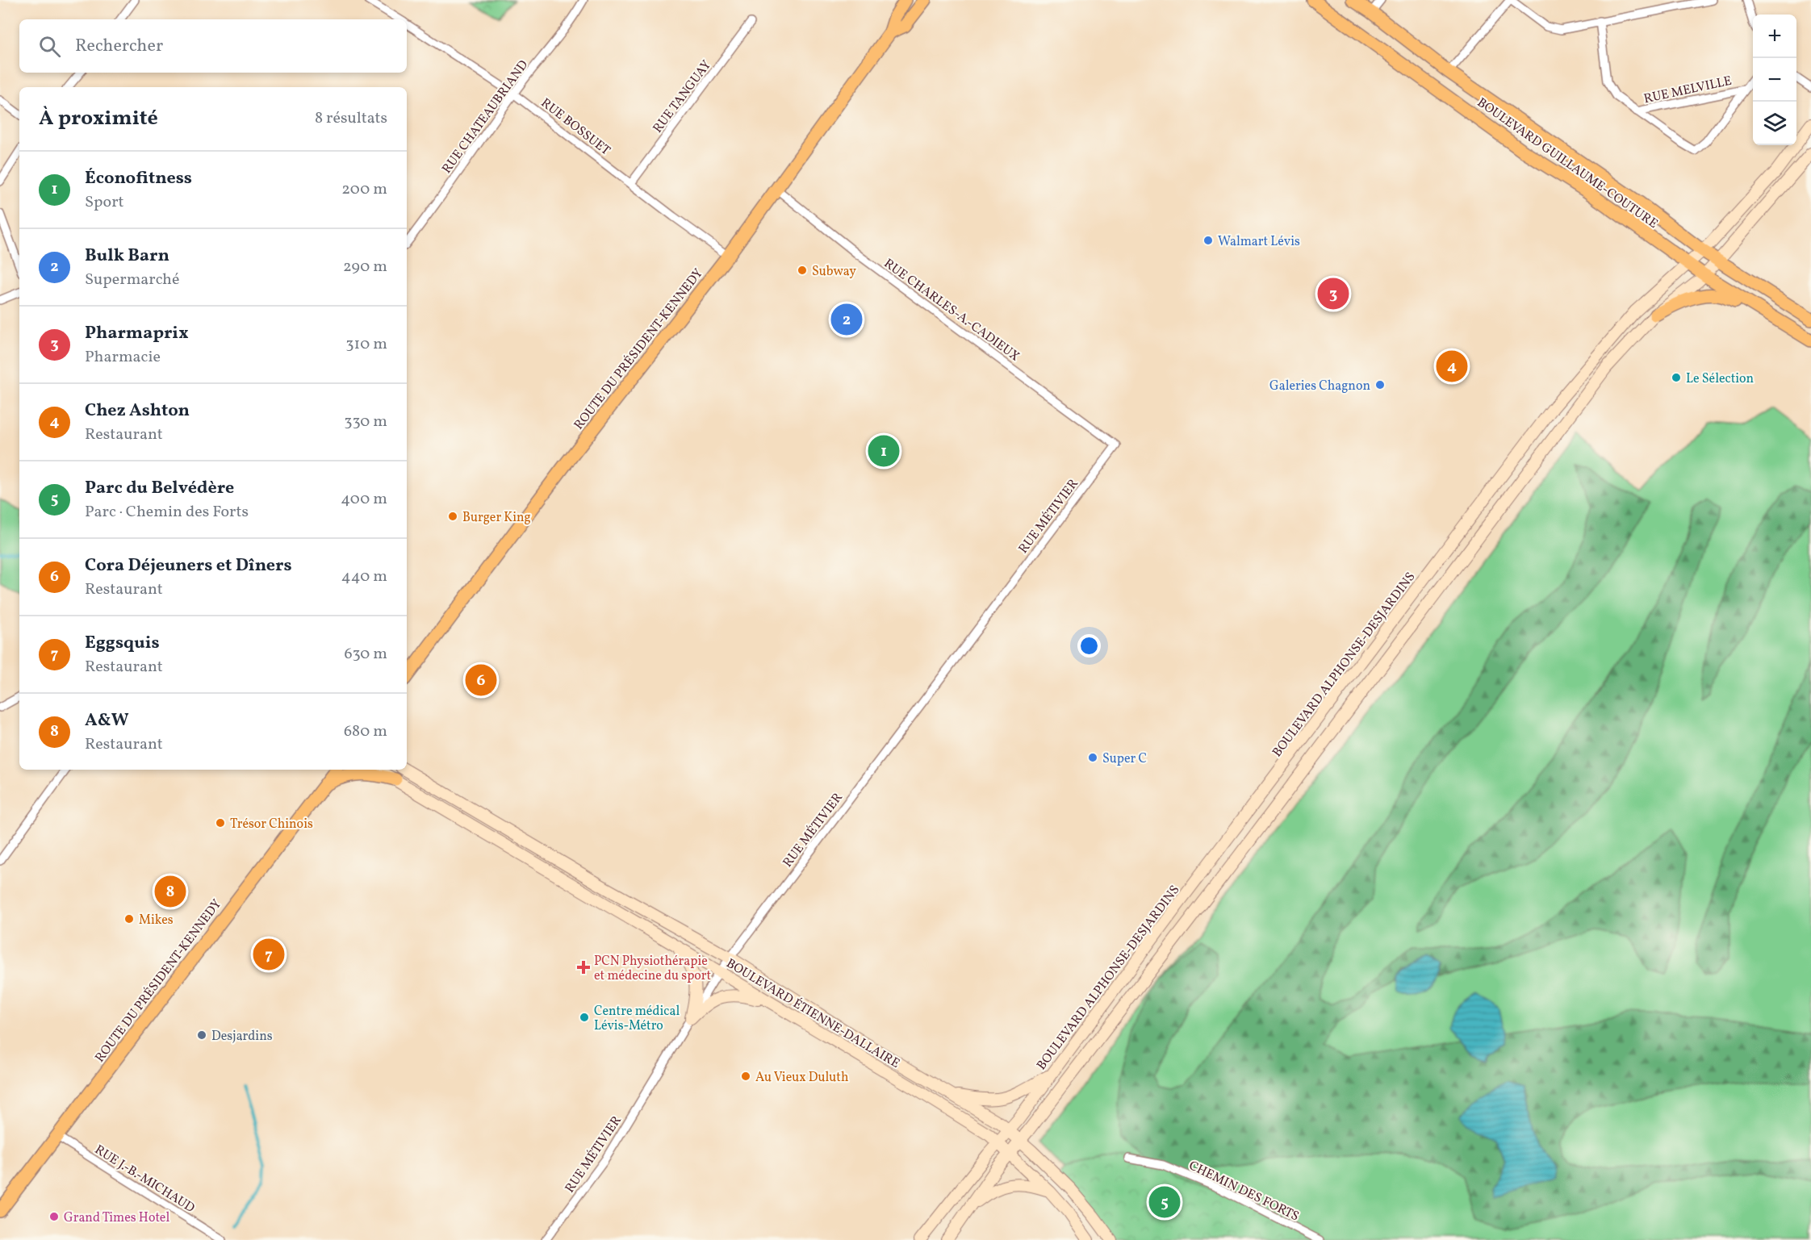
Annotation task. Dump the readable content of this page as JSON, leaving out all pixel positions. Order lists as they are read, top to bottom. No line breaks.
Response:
{"streets":{"main road":["BOULEVARD GUILLAUME-COUTURE","ROUTE DU PRÉSIDENT-KENNEDY","BOULEVARD ALPHONSE-DESJARDINS","BOULEVARD ÉTIENNE-DALLAIRE"],"street":["RUE MELVILLE","RUE TANGUAY","RUE CHATEAUBRIAND","RUE BOSSUET","RUE CHARLES-A.-CADIEUX","RUE MÉTIVIER","RUE J.-B.-MICHAUD","CHEMIN DES FORTS"]},"crossings":[["RUE TANGUAY","RUE BOSSUET"],["RUE CHATEAUBRIAND","RUE BOSSUET"],["RUE BOSSUET","ROUTE DU PRÉSIDENT-KENNEDY"],["BOULEVARD GUILLAUME-COUTURE","BOULEVARD ALPHONSE-DESJARDINS"],["RUE CHARLES-A.-CADIEUX","ROUTE DU PRÉSIDENT-KENNEDY"],["RUE CHARLES-A.-CADIEUX","RUE MÉTIVIER"],["ROUTE DU PRÉSIDENT-KENNEDY","RUE J.-B.-MICHAUD"],["RUE MÉTIVIER","BOULEVARD ÉTIENNE-DALLAIRE"],["BOULEVARD ALPHONSE-DESJARDINS","BOULEVARD ÉTIENNE-DALLAIRE"]],"places":{"other":["Walmart Lévis","Subway","Le Sélection","Galeries Chagnon","Burger King","Super C","Trésor Chinois","Mikes","Centre médical Lévis-Métro","Desjardins","Au Vieux Duluth","Grand Times Hotel"],"health":["PCN Physiothérapie et médecine du sport"]},"page":{"map_buttons":["+","−"],"search":"Rechercher","heading":["À proximité","8 résultats"],"list":[{"mark":"1","name":"Éconofitness","note":"Sport","value":"200 m"},{"mark":"2","name":"Bulk Barn","note":"Supermarché","value":"290 m"},{"mark":"3","name":"Pharmaprix","note":"Pharmacie","value":"310 m"},{"mark":"4","name":"Chez Ashton","note":"Restaurant","value":"330 m"},{"mark":"5","name":"Parc du Belvédère","note":"Parc · Chemin des Forts","value":"400 m"},{"mark":"6","name":"Cora Déjeuners et Dîners","note":"Restaurant","value":"440 m"},{"mark":"7","name":"Eggsquis","note":"Restaurant","value":"630 m"},{"mark":"8","name":"A&W","note":"Restaurant","value":"680 m"}],"pins":["3","2","4","1","6","8","7","5"]}}
